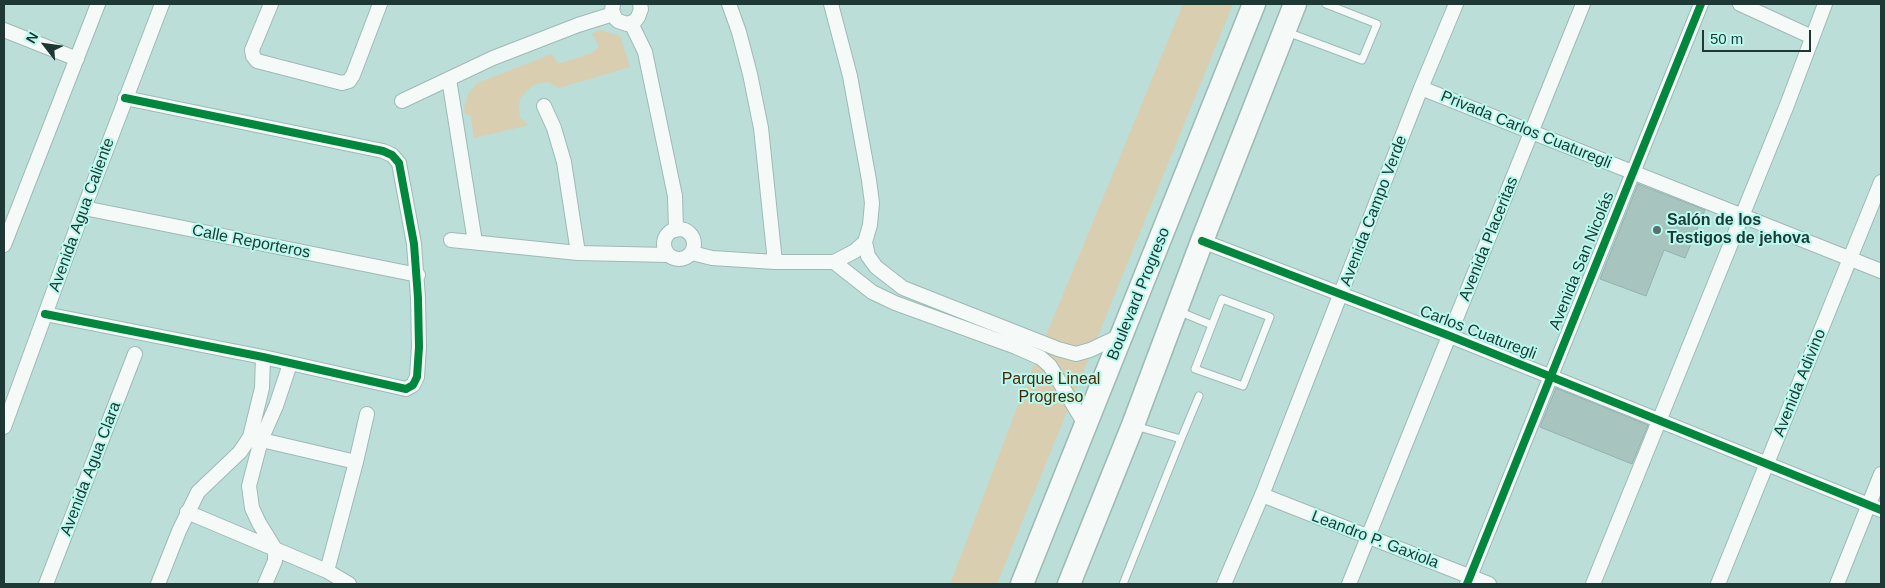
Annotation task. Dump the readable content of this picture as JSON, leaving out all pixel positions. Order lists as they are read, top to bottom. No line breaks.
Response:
{"streets":{"main road":["Boulevard Progreso"],"street":["Privada Carlos Cuaturegli","Avenida Campo Verde","Avenida Agua Caliente","Avenida Placeritas","Calle Reporteros","Avenida San Nicolás","Carlos Cuaturegli","Avenida Adivino","Avenida Agua Clara","Leandro P. Gaxiola"]},"crossings":[["Privada Carlos Cuaturegli","Avenida Campo Verde"],["Privada Carlos Cuaturegli","Avenida Placeritas"],["Privada Carlos Cuaturegli","Avenida San Nicolás"],["Privada Carlos Cuaturegli","Avenida Adivino"],["Avenida Campo Verde","Carlos Cuaturegli"],["Avenida Campo Verde","Leandro P. Gaxiola"],["Avenida Agua Caliente","Calle Reporteros"],["Avenida Placeritas","Carlos Cuaturegli"],["Avenida Placeritas","Leandro P. Gaxiola"],["Avenida San Nicolás","Carlos Cuaturegli"],["Avenida San Nicolás","Leandro P. Gaxiola"],["Carlos Cuaturegli","Avenida Adivino"]],"parks":["Parque Lineal Progreso"],"places":["Salón de los Testigos de jehova"],"scale_bar":"50 m","north":"top left"}
